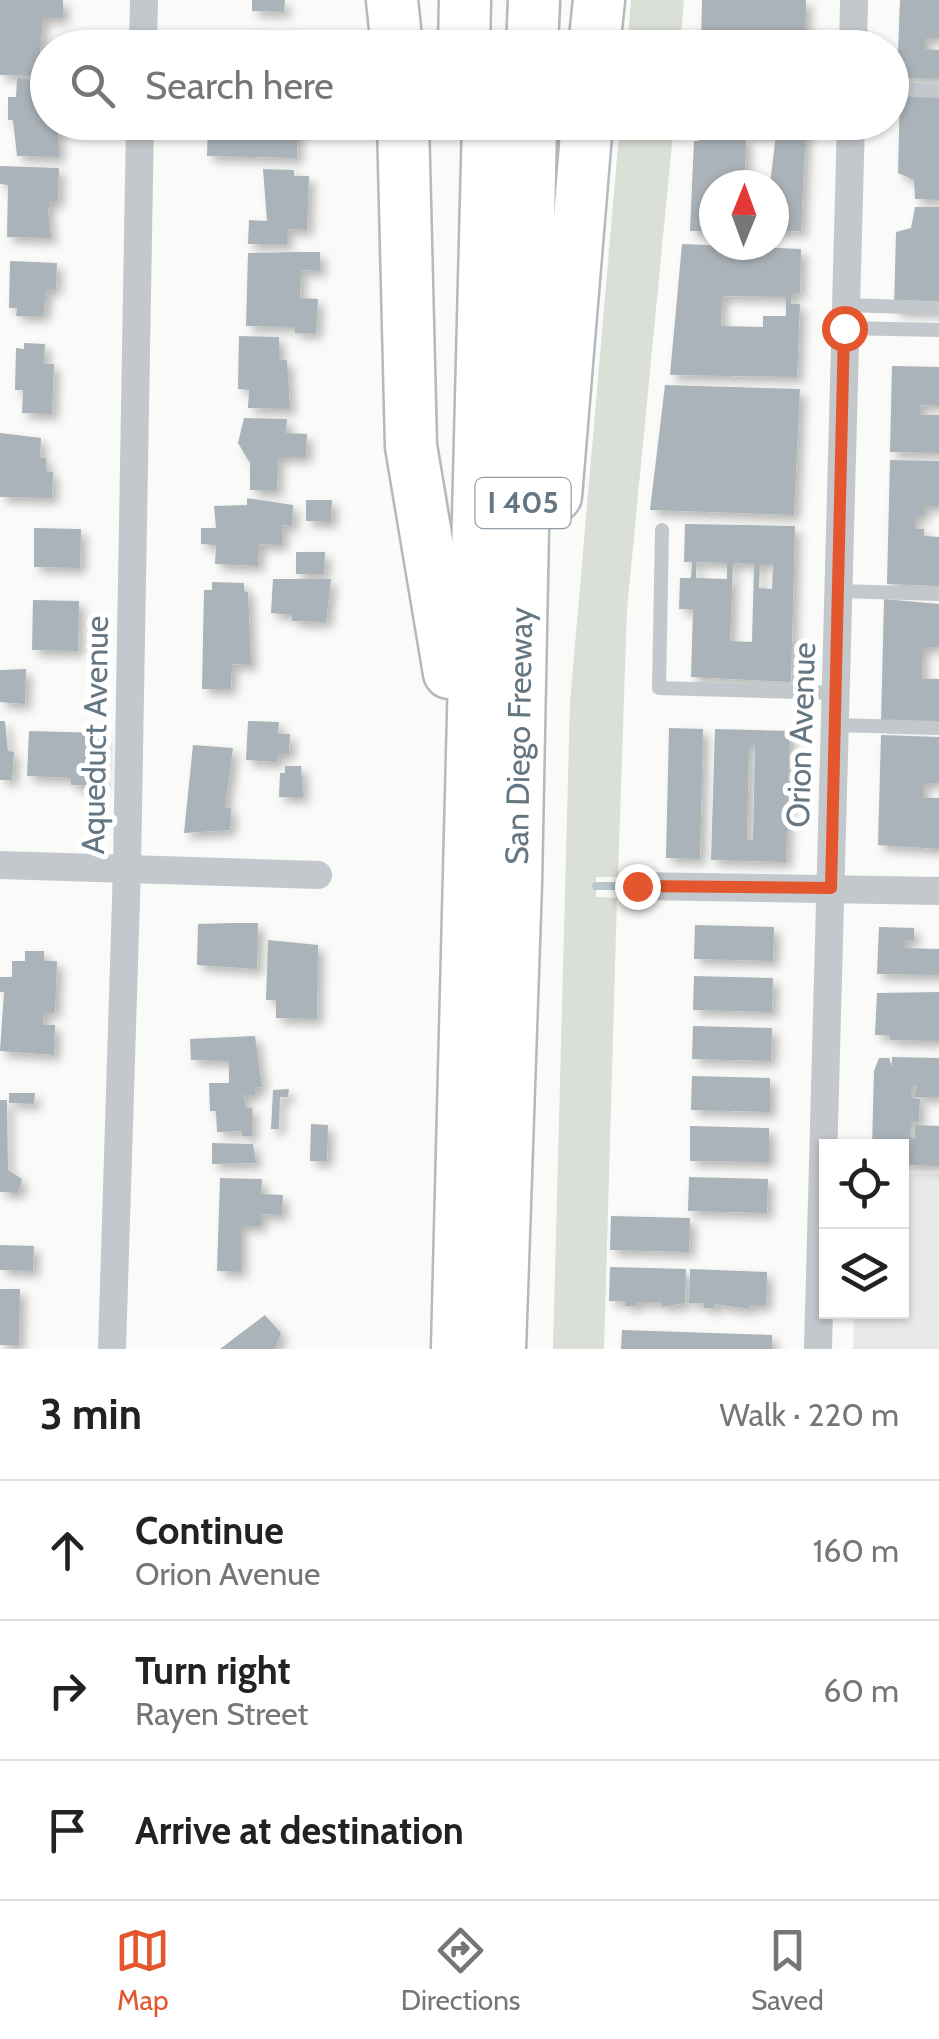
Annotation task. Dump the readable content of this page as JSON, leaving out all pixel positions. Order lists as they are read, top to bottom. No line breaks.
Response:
{"streets":{"highway":["I 405","San Diego Freeway"],"street":["Aqueduct Avenue","Orion Avenue"]},"north":"top","page":{"search":"Search here","heading":["3 min","Walk · 220 m"],"list":[["Continue","Orion Avenue","160 m"],["Turn right","Rayen Street","60 m"],"Arrive at destination"],"nav":["Map","Directions","Saved"]}}
